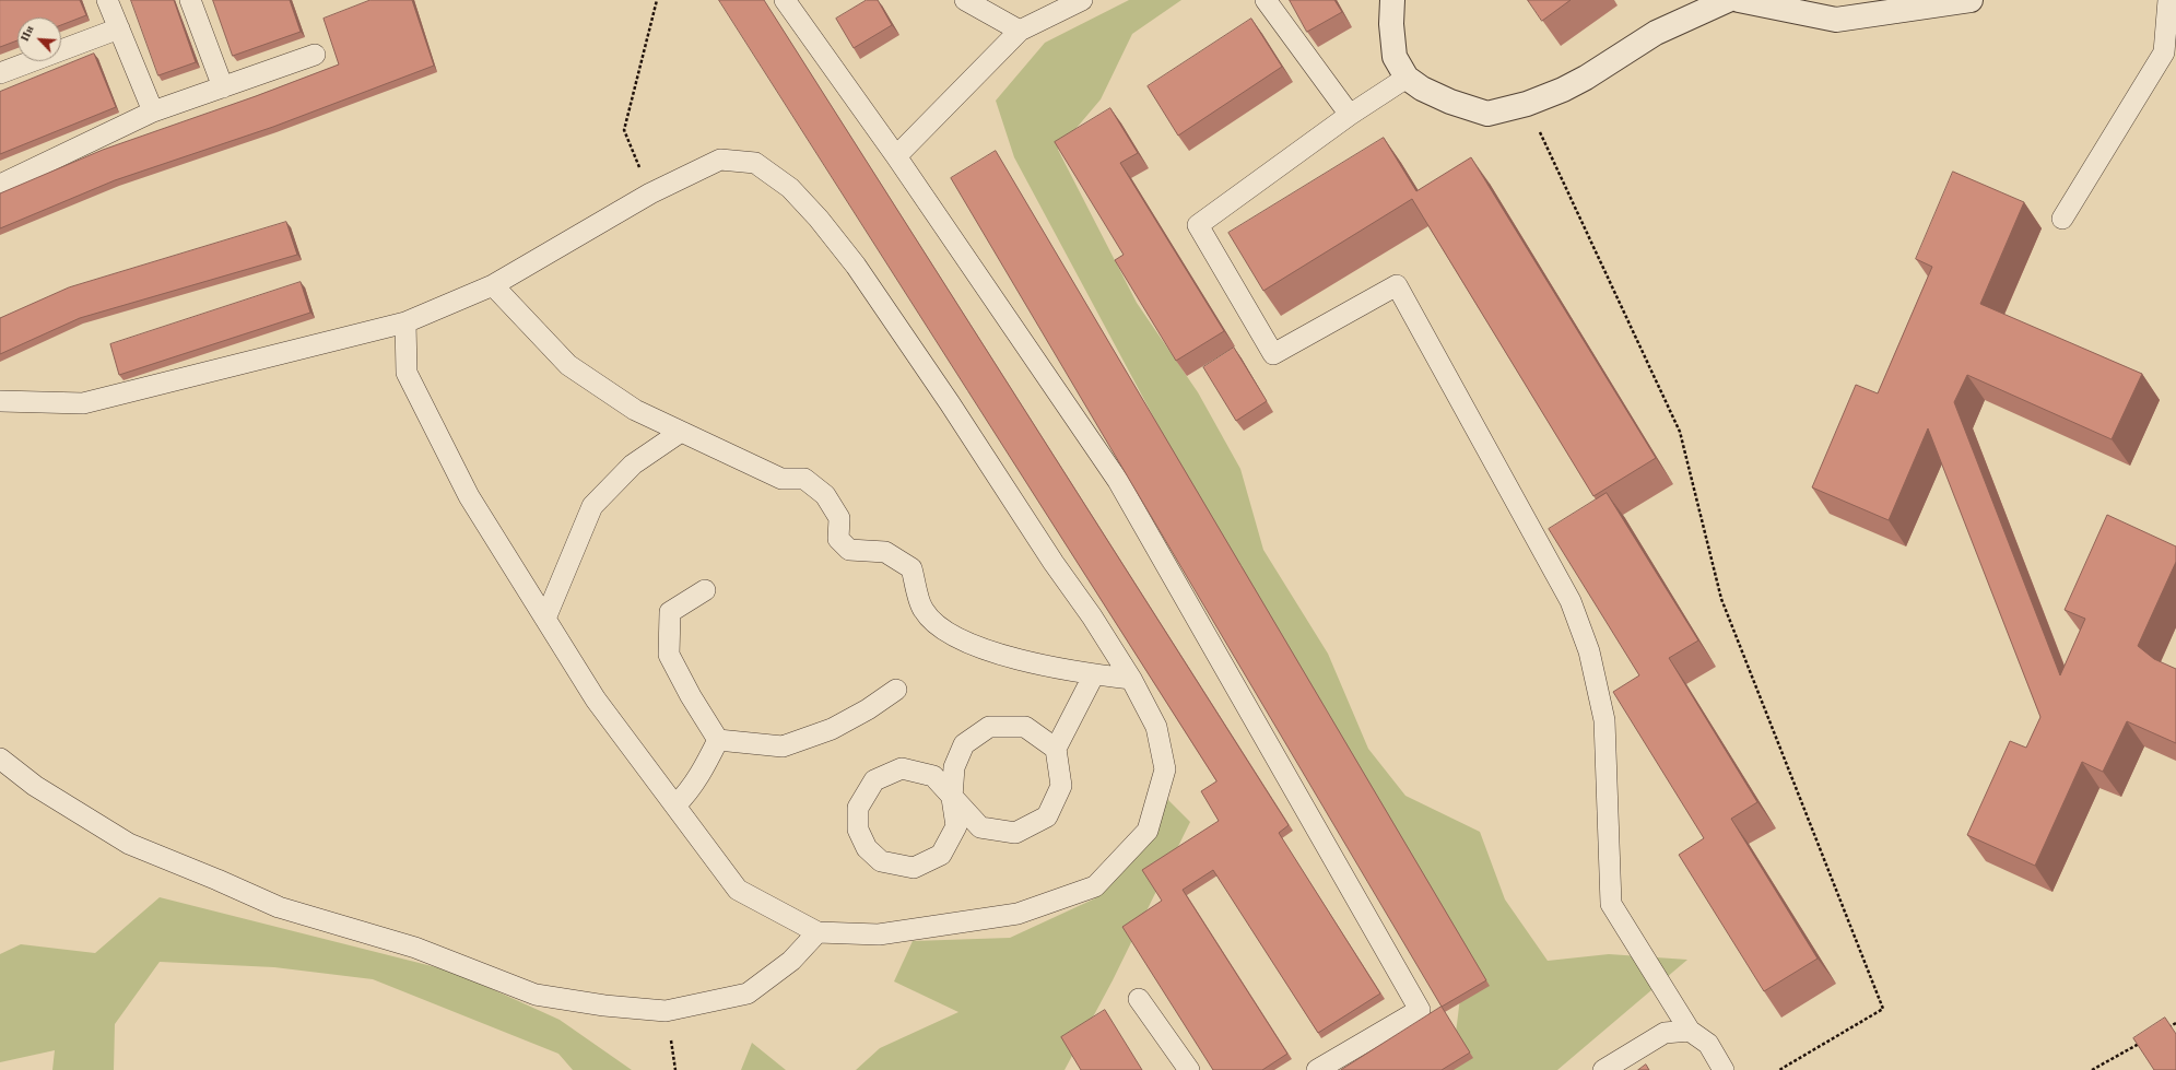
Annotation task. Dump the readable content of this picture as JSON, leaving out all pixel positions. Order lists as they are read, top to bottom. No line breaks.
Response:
{"north":"top left"}
